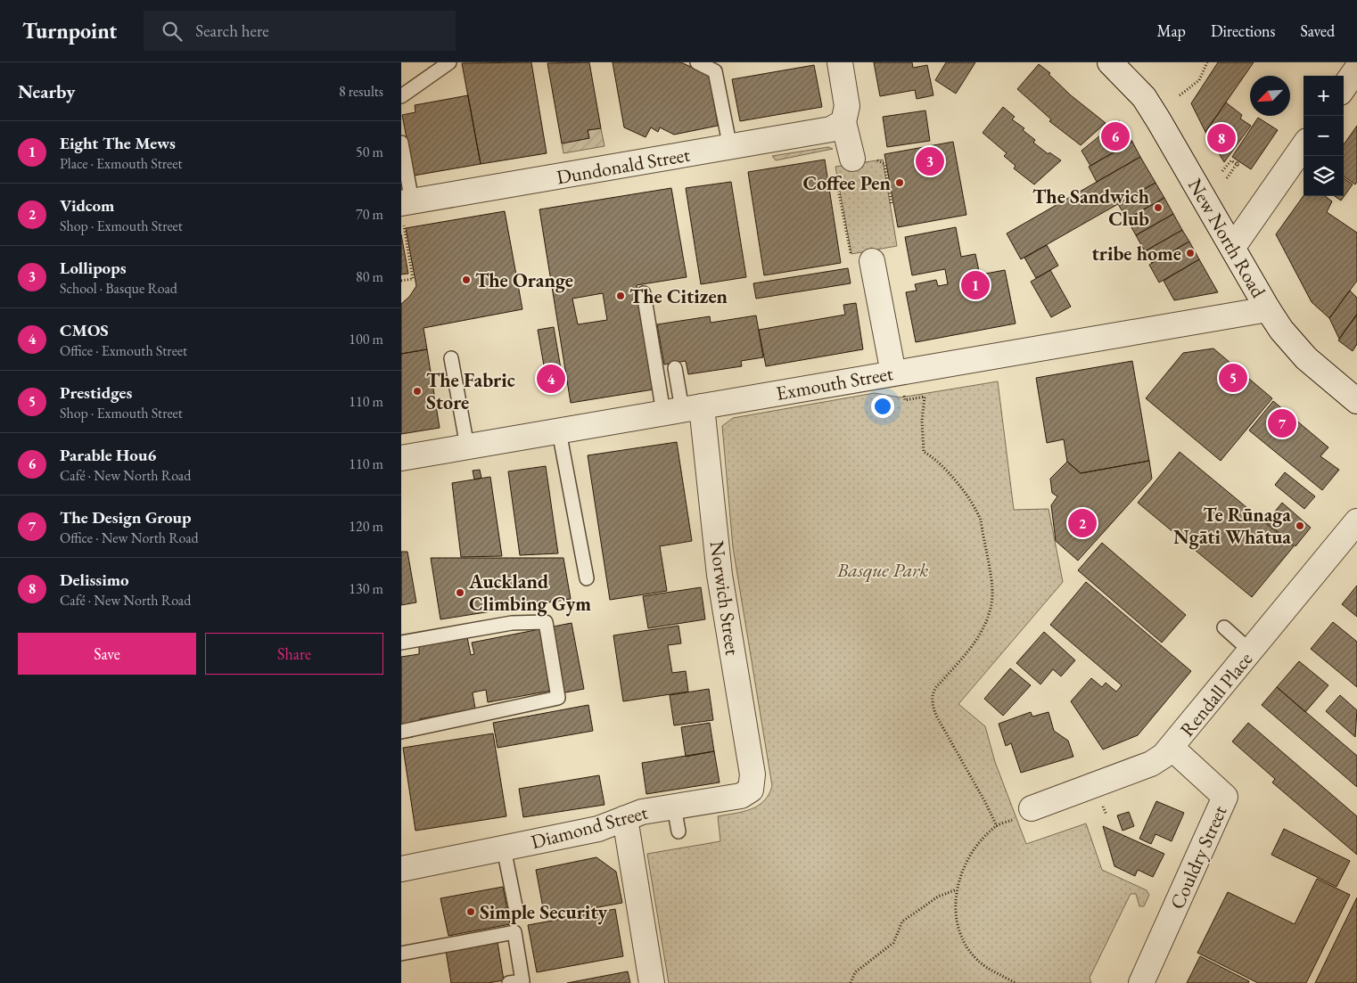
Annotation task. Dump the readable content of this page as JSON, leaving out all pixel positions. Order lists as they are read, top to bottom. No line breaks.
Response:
{"streets":{"street":["Dundonald Street","New North Road","Exmouth Street","Norwich Street","Rendall Place","Diamond Street","Couldry Street"]},"crossings":[["New North Road","Exmouth Street"],["Exmouth Street","Norwich Street"],["Norwich Street","Diamond Street"],["Rendall Place","Couldry Street"]],"parks":["Basque Park"],"places":["Coffee Pen","The Sandwich Club","tribe home","The Orange","The Citizen","The Fabric Store","Te Rūnaga Ngāti Whātua","Auckland Climbing Gym","Simple Security"],"north":"bottom left","page":{"header":"Turnpoint","search":"Search here","nav":["Map","Directions","Saved"],"heading":["Nearby","8 results"],"map_buttons":["+","−"],"list":[{"mark":"1","name":"Eight The Mews","note":"Place · Exmouth Street","value":"50 m"},{"mark":"2","name":"Vidcom","note":"Shop · Exmouth Street","value":"70 m"},{"mark":"3","name":"Lollipops","note":"School · Basque Road","value":"80 m"},{"mark":"4","name":"CMOS","note":"Office · Exmouth Street","value":"100 m"},{"mark":"5","name":"Prestidges","note":"Shop · Exmouth Street","value":"110 m"},{"mark":"6","name":"Parable Hou6","note":"Café · New North Road","value":"110 m"},{"mark":"7","name":"The Design Group","note":"Office · New North Road","value":"120 m"},{"mark":"8","name":"Delissimo","note":"Café · New North Road","value":"130 m"}],"pins":["6","8","3","1","5","4","7","2"],"buttons":["Save","Share"]}}
